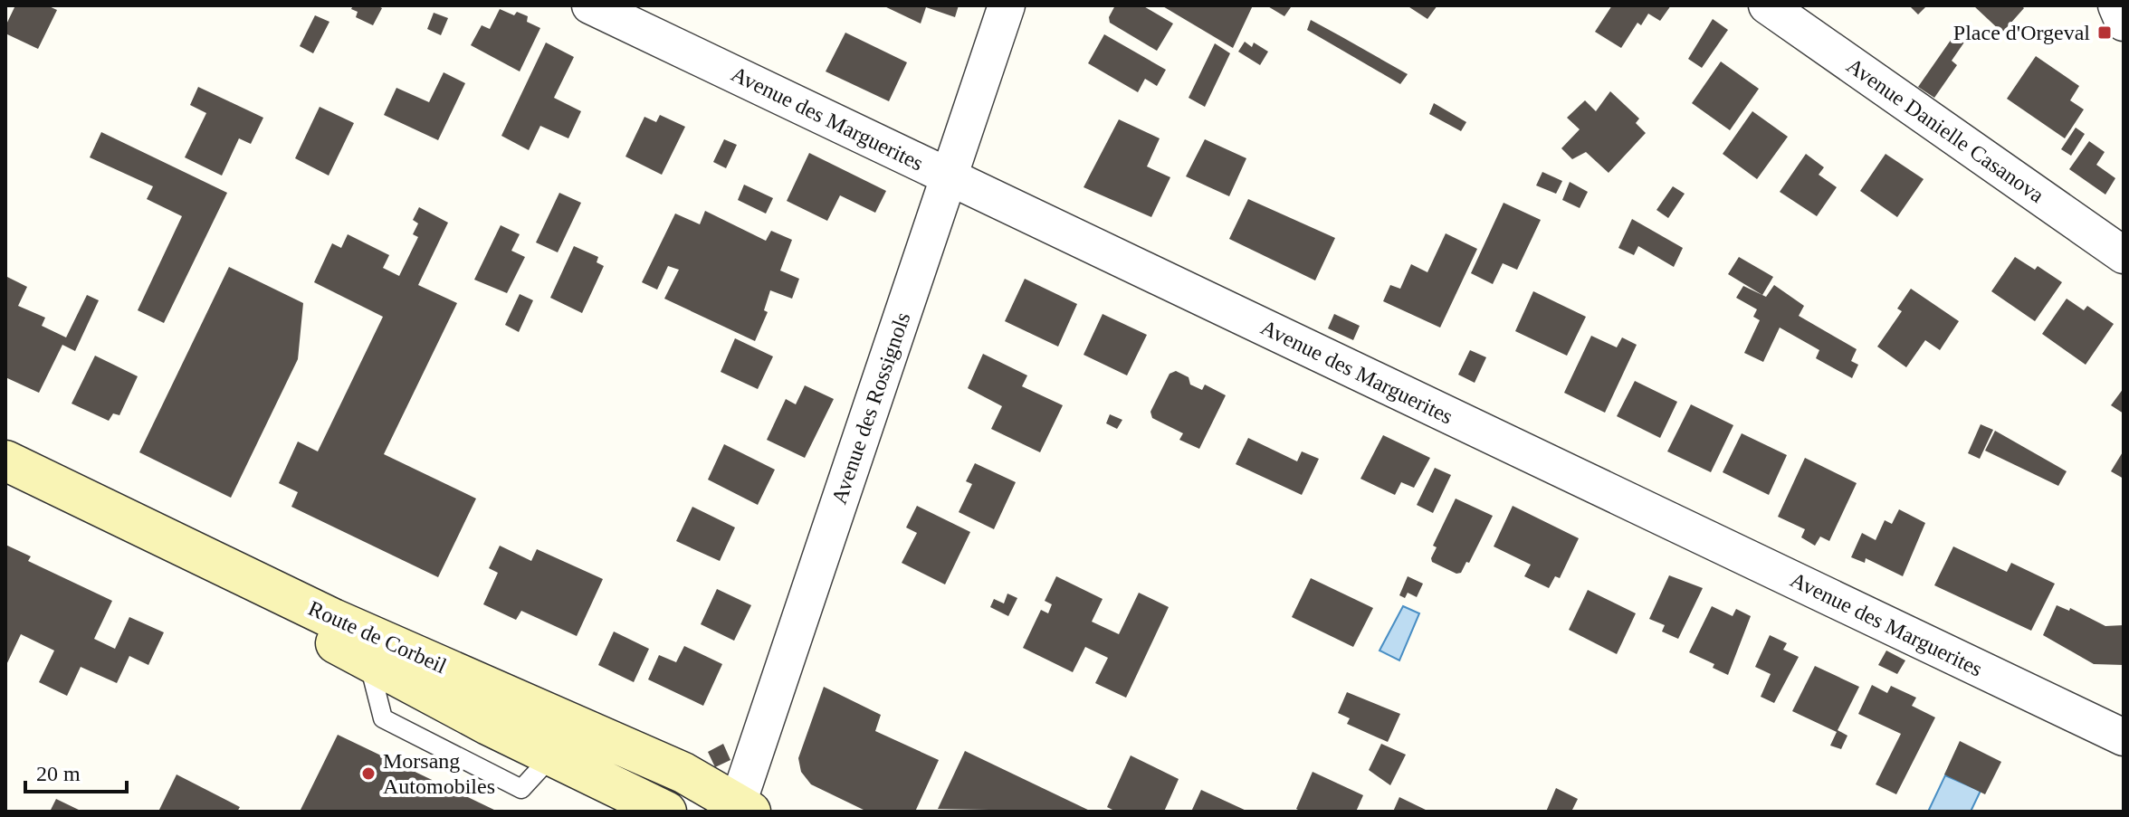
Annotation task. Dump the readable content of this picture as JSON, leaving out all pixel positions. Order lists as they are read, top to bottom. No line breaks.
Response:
{"streets":{"main road":["Route de Corbeil"],"street":["Avenue des Marguerites","Avenue Danielle Casanova","Avenue des Rossignols"]},"crossings":[["Avenue des Marguerites","Avenue des Rossignols"],["Avenue des Rossignols","Route de Corbeil"]],"places":{"transit":["Place d'Orgeval"],"other":["Morsang Automobiles"]},"scale_bar":"20 m"}
